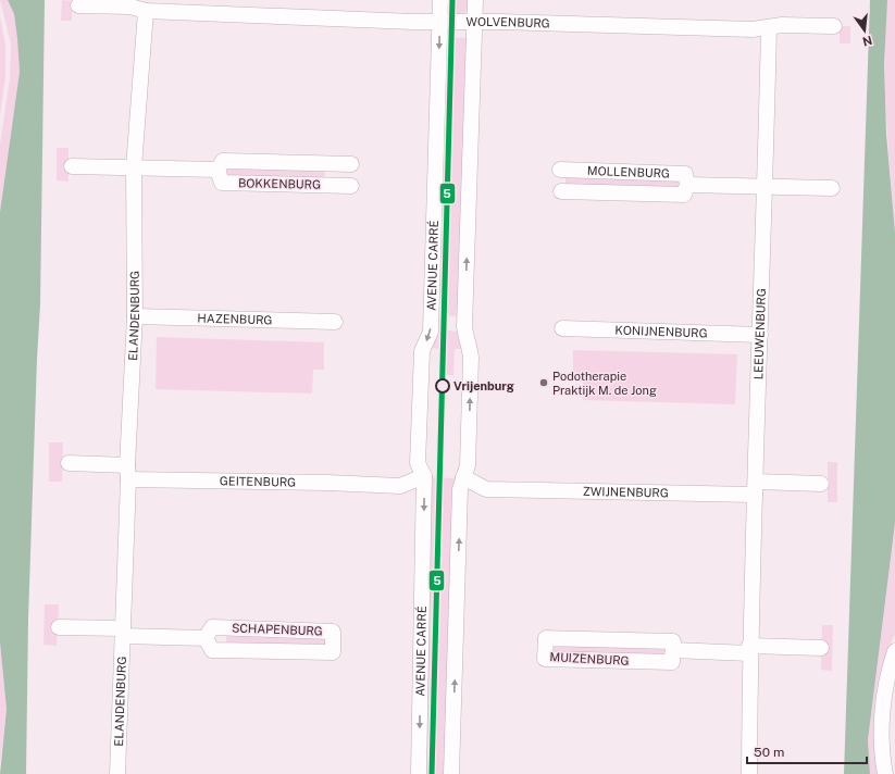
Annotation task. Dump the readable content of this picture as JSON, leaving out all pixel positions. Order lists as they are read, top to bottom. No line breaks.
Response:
{"streets":{"street":["WOLVENBURG","MOLLENBURG","BOKKENBURG","AVENUE CARRÉ","ELANDENBURG","HAZENBURG","KONIJNENBURG","LEEUWENBURG","GEITENBURG","ZWIJNENBURG","SCHAPENBURG","MUIZENBURG"]},"crossings":[["WOLVENBURG","AVENUE CARRÉ"],["WOLVENBURG","ELANDENBURG"],["WOLVENBURG","LEEUWENBURG"],["MOLLENBURG","LEEUWENBURG"],["BOKKENBURG","ELANDENBURG"],["AVENUE CARRÉ","GEITENBURG"],["ELANDENBURG","HAZENBURG"],["ELANDENBURG","GEITENBURG"],["KONIJNENBURG","LEEUWENBURG"],["LEEUWENBURG","ZWIJNENBURG"]],"places":["Podotherapie Praktijk M. de Jong","Vrijenburg"],"lines":["transit line 5"],"scale_bar":"50 m","north":"bottom"}
